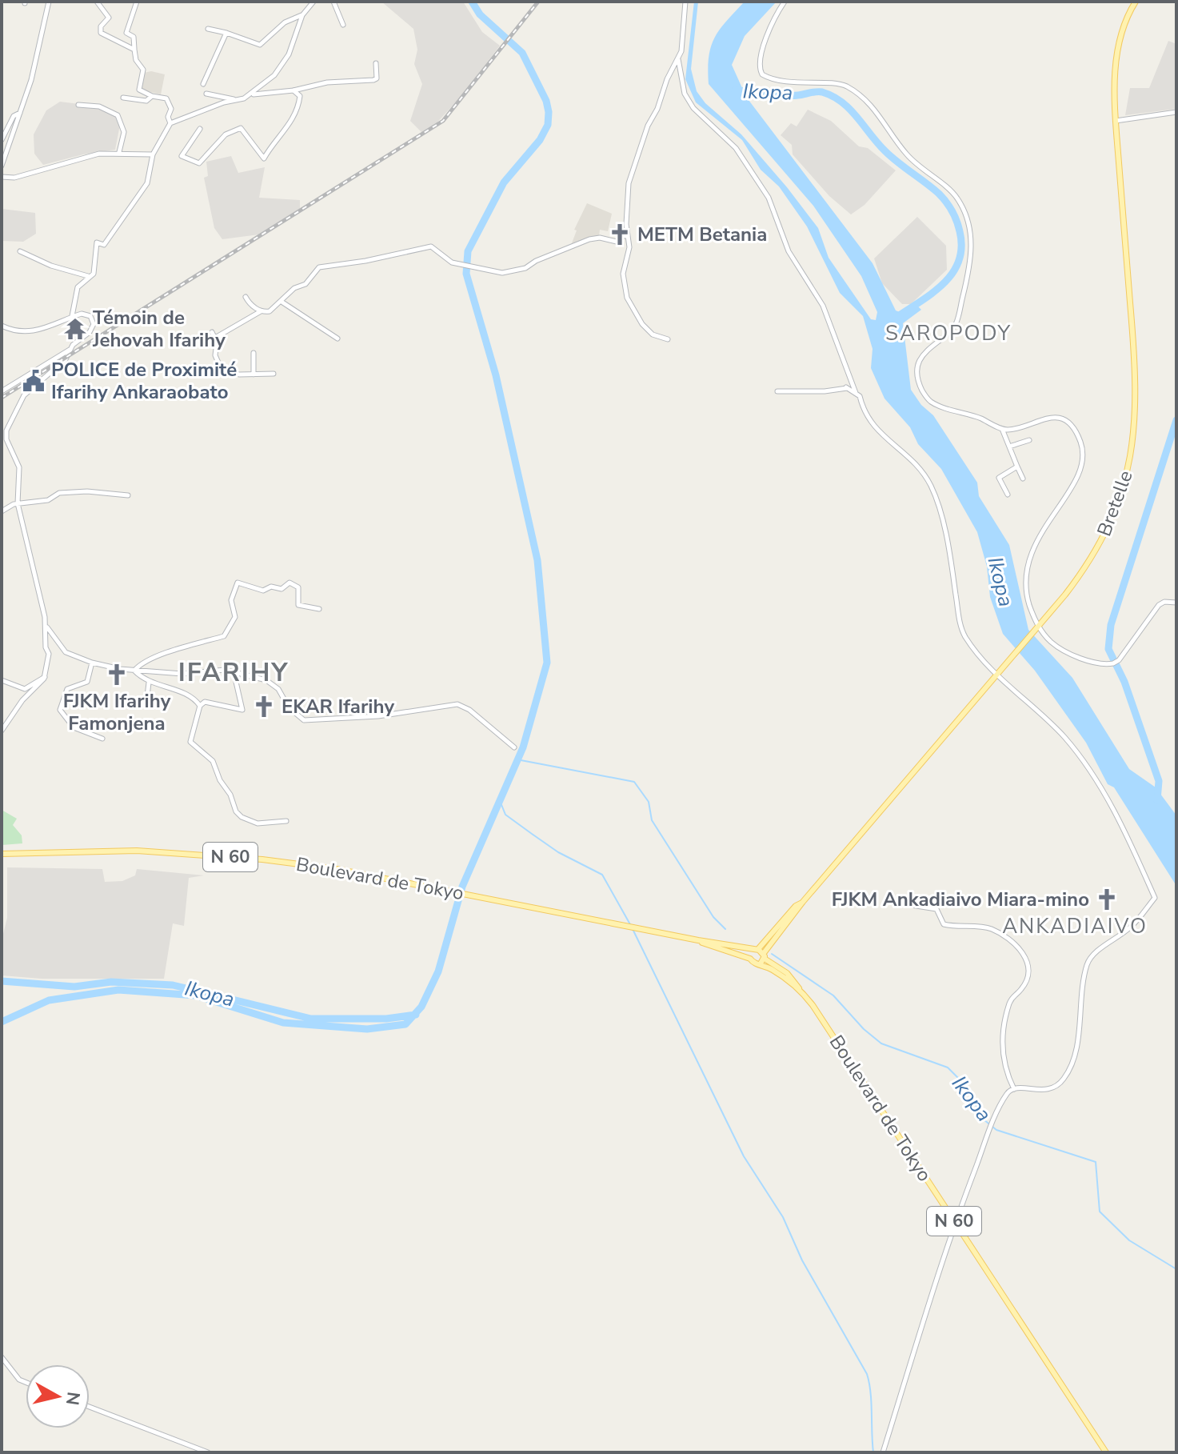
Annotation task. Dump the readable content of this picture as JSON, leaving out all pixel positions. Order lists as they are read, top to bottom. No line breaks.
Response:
{"streets":{"main road":["Bretelle","N 60","Boulevard de Tokyo"]},"crossings":[["Bretelle","Boulevard de Tokyo"]],"districts":["SAROPODY","IFARIHY","ANKADIAIVO"],"water":["Ikopa"],"places":{"church":["METM Betania","FJKM Ifarihy Famonjena","EKAR Ifarihy","FJKM Ankadiaivo Miara-mino"],"temple":["Témoin de Jehovah Ifarihy"],"public building":["POLICE de Proximité Ifarihy Ankaraobato"]},"north":"right"}
